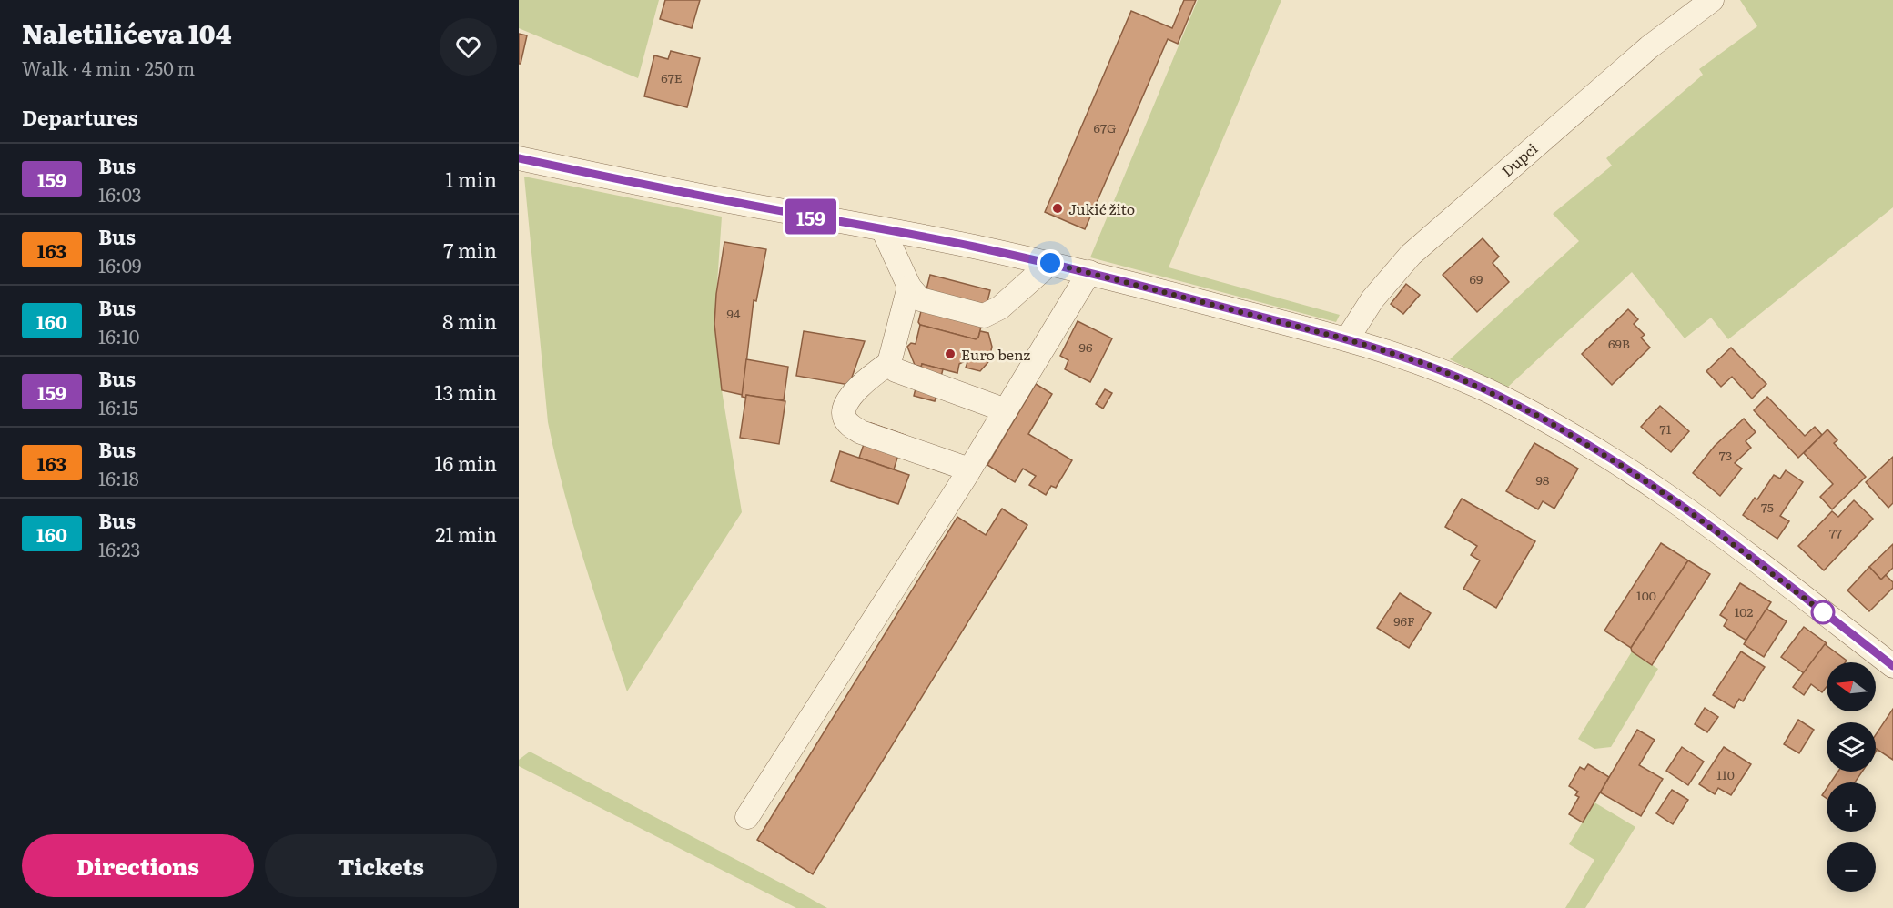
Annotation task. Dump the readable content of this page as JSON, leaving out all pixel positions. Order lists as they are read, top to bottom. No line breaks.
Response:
{"streets":{"street":["Dupci"]},"places":["Jukić žito","Euro benz"],"lines":["bus line 159"],"house_numbers":["67E","67G","69","94","69B","96","71","73","98","75","77","100","102","96F","110"],"north":"left","page":{"heading":[["Naletilićeva 104","Walk · 4 min · 250 m"],"Departures"],"on_map":"159","list":[{"mark":"159","name":"Bus","note":"16:03","value":"1 min"},{"mark":"163","name":"Bus","note":"16:09","value":"7 min"},{"mark":"160","name":"Bus","note":"16:10","value":"8 min"},{"mark":"159","name":"Bus","note":"16:15","value":"13 min"},{"mark":"163","name":"Bus","note":"16:18","value":"16 min"},{"mark":"160","name":"Bus","note":"16:23","value":"21 min"}],"map_buttons":["+","−"],"buttons":["Directions","Tickets"]}}
